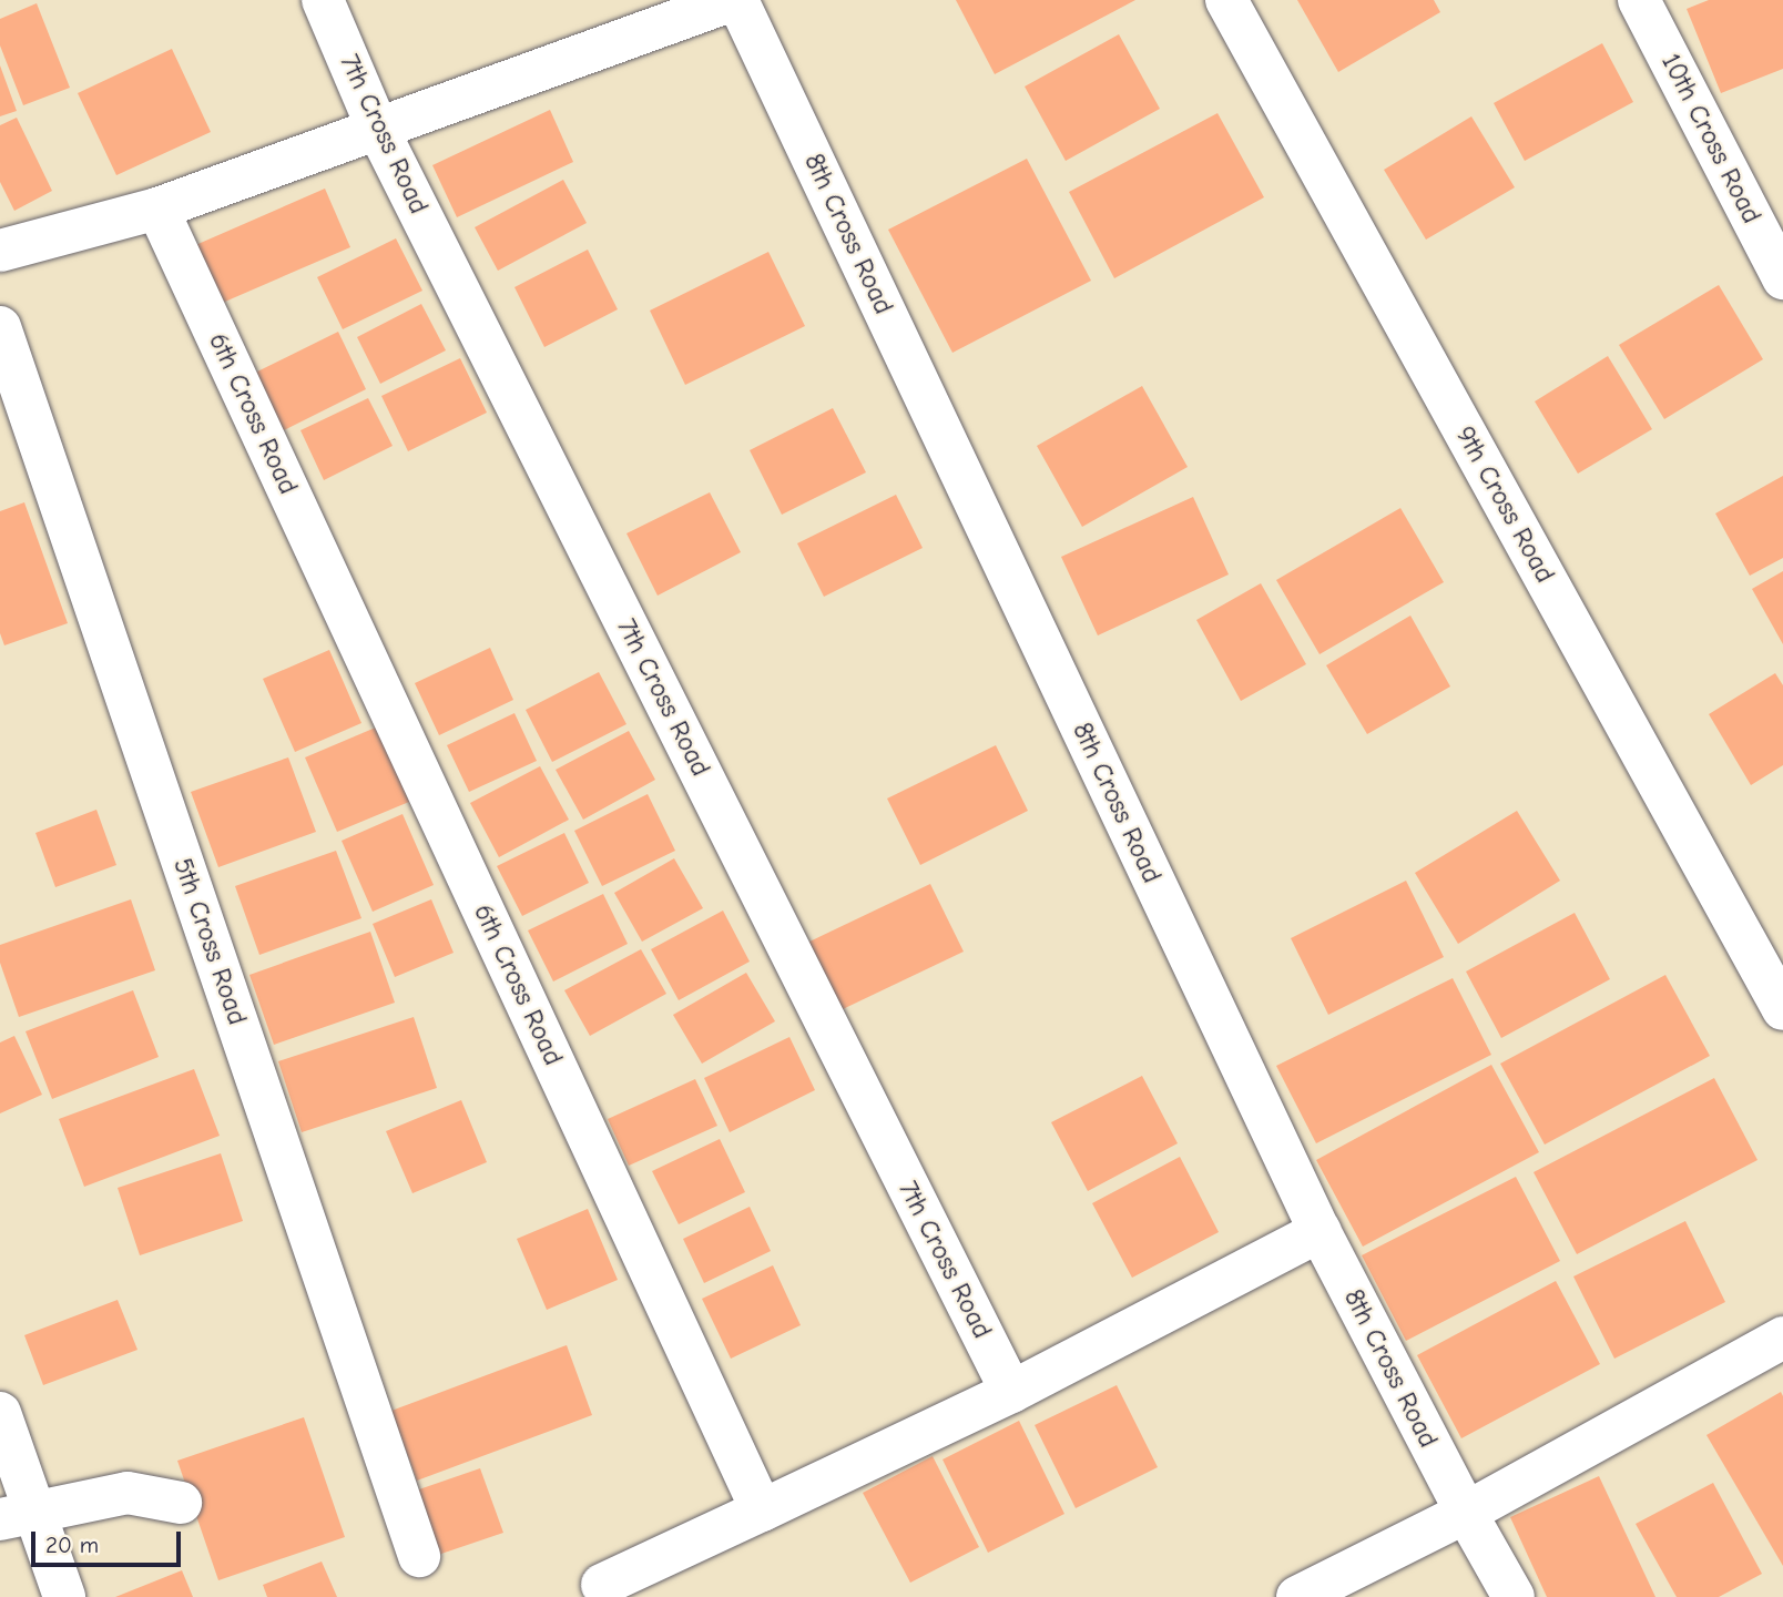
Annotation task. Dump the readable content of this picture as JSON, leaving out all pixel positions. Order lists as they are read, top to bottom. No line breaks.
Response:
{"streets":{"street":["7th Cross Road","10th Cross Road","8th Cross Road","6th Cross Road","9th Cross Road","5th Cross Road"]},"scale_bar":"20 m"}
